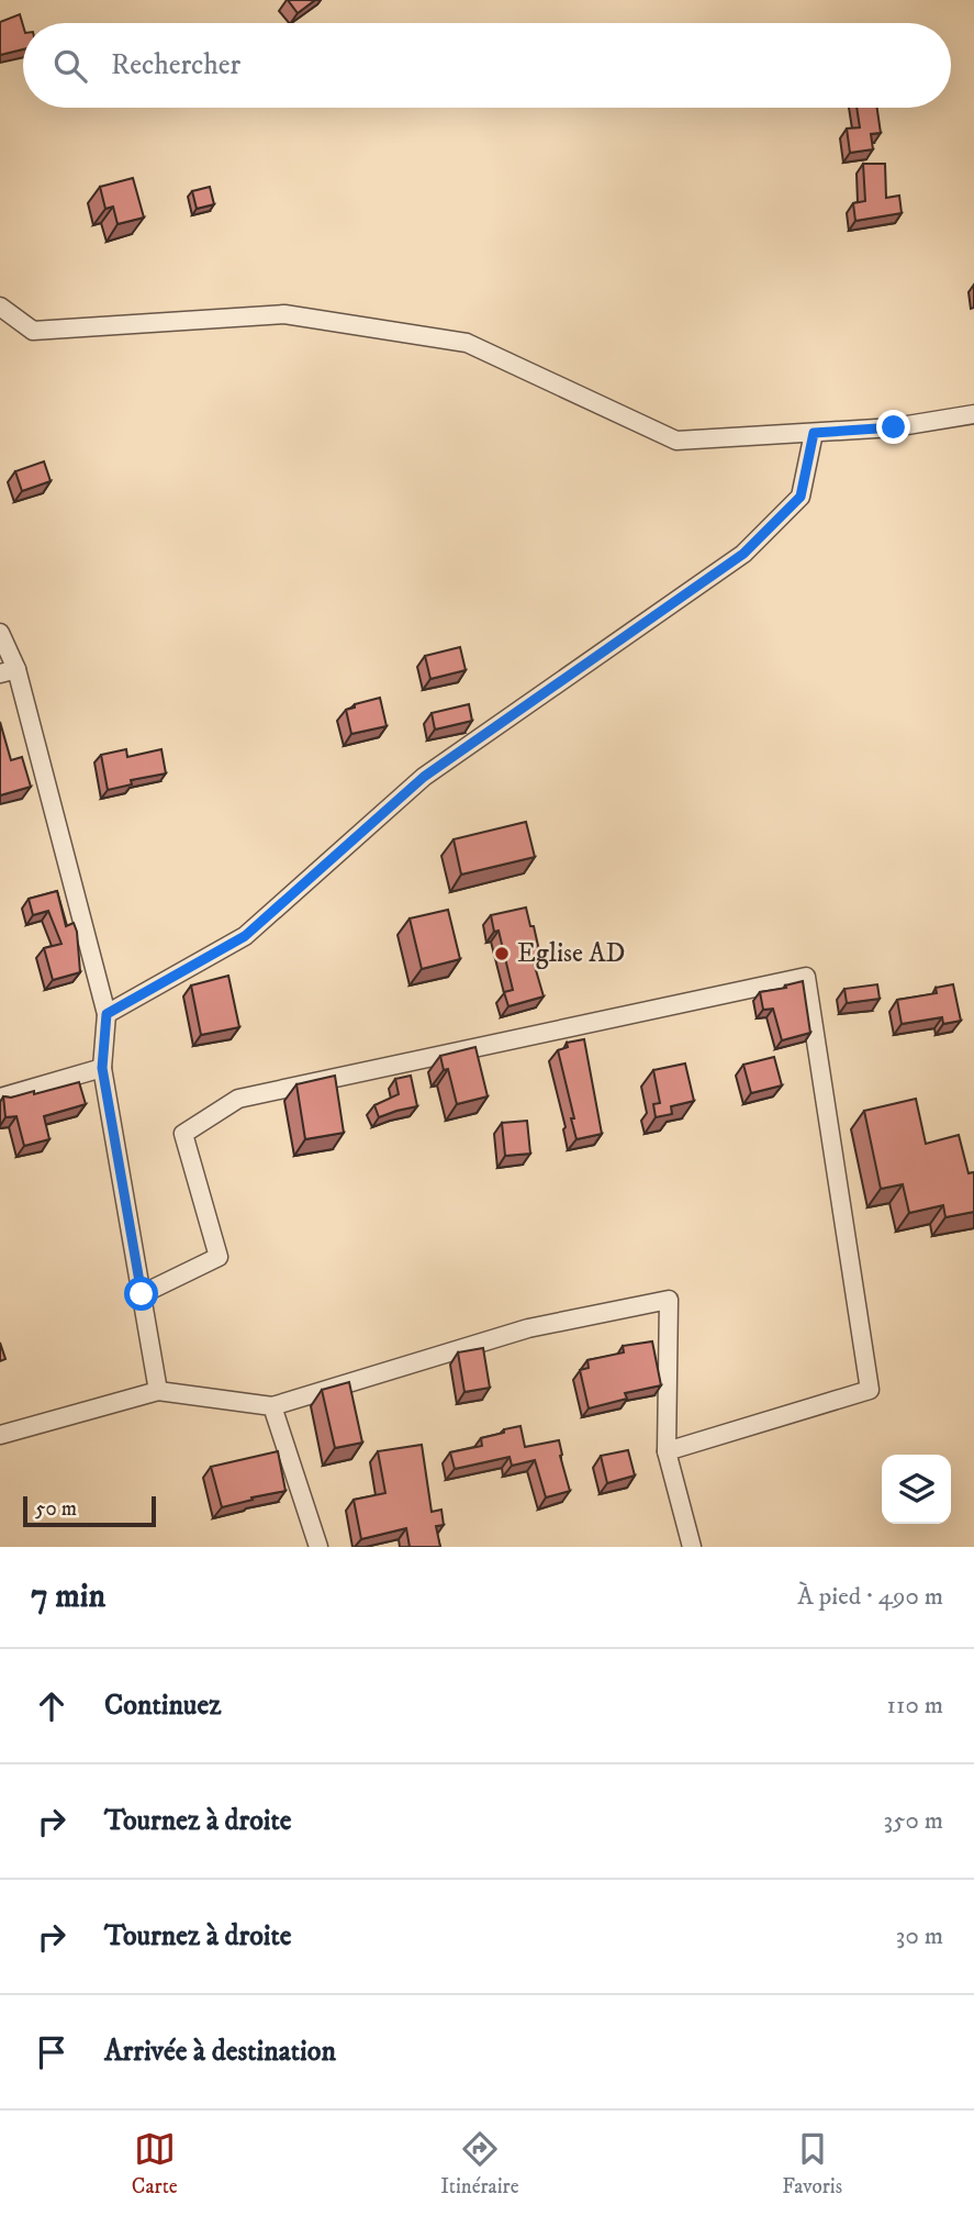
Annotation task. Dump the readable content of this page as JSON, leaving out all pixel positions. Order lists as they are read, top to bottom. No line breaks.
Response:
{"places":["Eglise AD"],"scale_bar":"50 m","page":{"search":"Rechercher","scale":"50 m","heading":["7 min","À pied · 490 m"],"list":[["Continuez","110 m"],["Tournez à droite","350 m"],["Tournez à droite","30 m"],"Arrivée à destination"],"nav":["Carte","Itinéraire","Favoris"]}}
